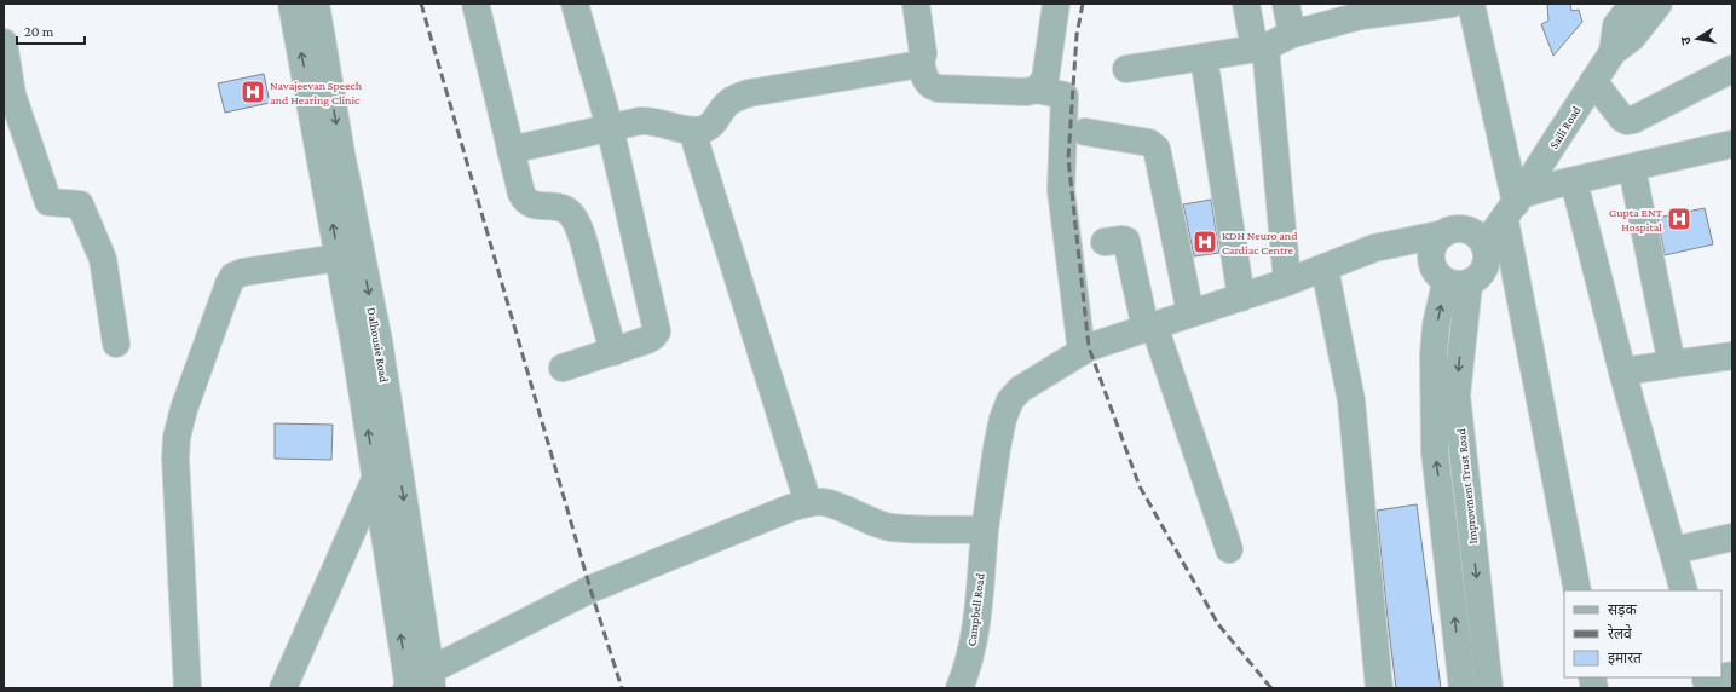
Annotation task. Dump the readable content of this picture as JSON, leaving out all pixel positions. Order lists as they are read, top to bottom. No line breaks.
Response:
{"streets":{"street":["Saili Road","Dalhousie Road","Improvment Trust Road","Campbell Road"]},"crossings":[["Saili Road","Improvment Trust Road"],["Saili Road","Campbell Road"],["Improvment Trust Road","Campbell Road"]],"places":{"hospital":["Navajeevan Speech and Hearing Clinic","Gupta ENT Hospital","KDH Neuro and Cardiac Centre"]},"legend":["सड़क","रेलवे","इमारत"],"scale_bar":"20 m","north":"left"}
